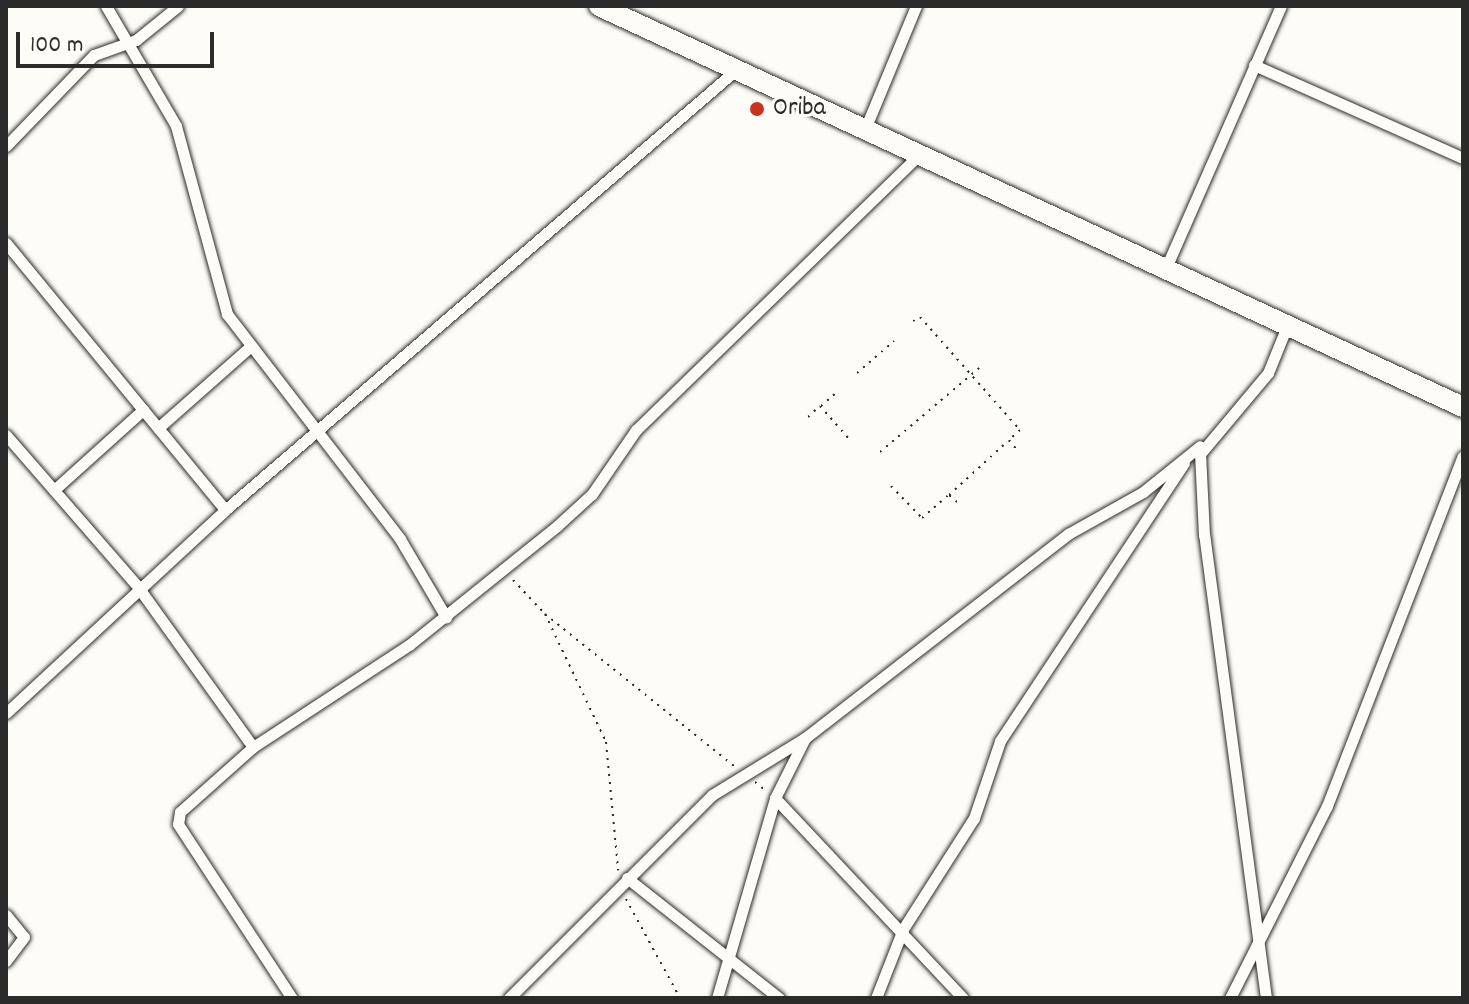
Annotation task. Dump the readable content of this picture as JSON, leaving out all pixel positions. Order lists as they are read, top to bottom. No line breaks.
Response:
{"places":["Oriba"],"scale_bar":"100 m"}
